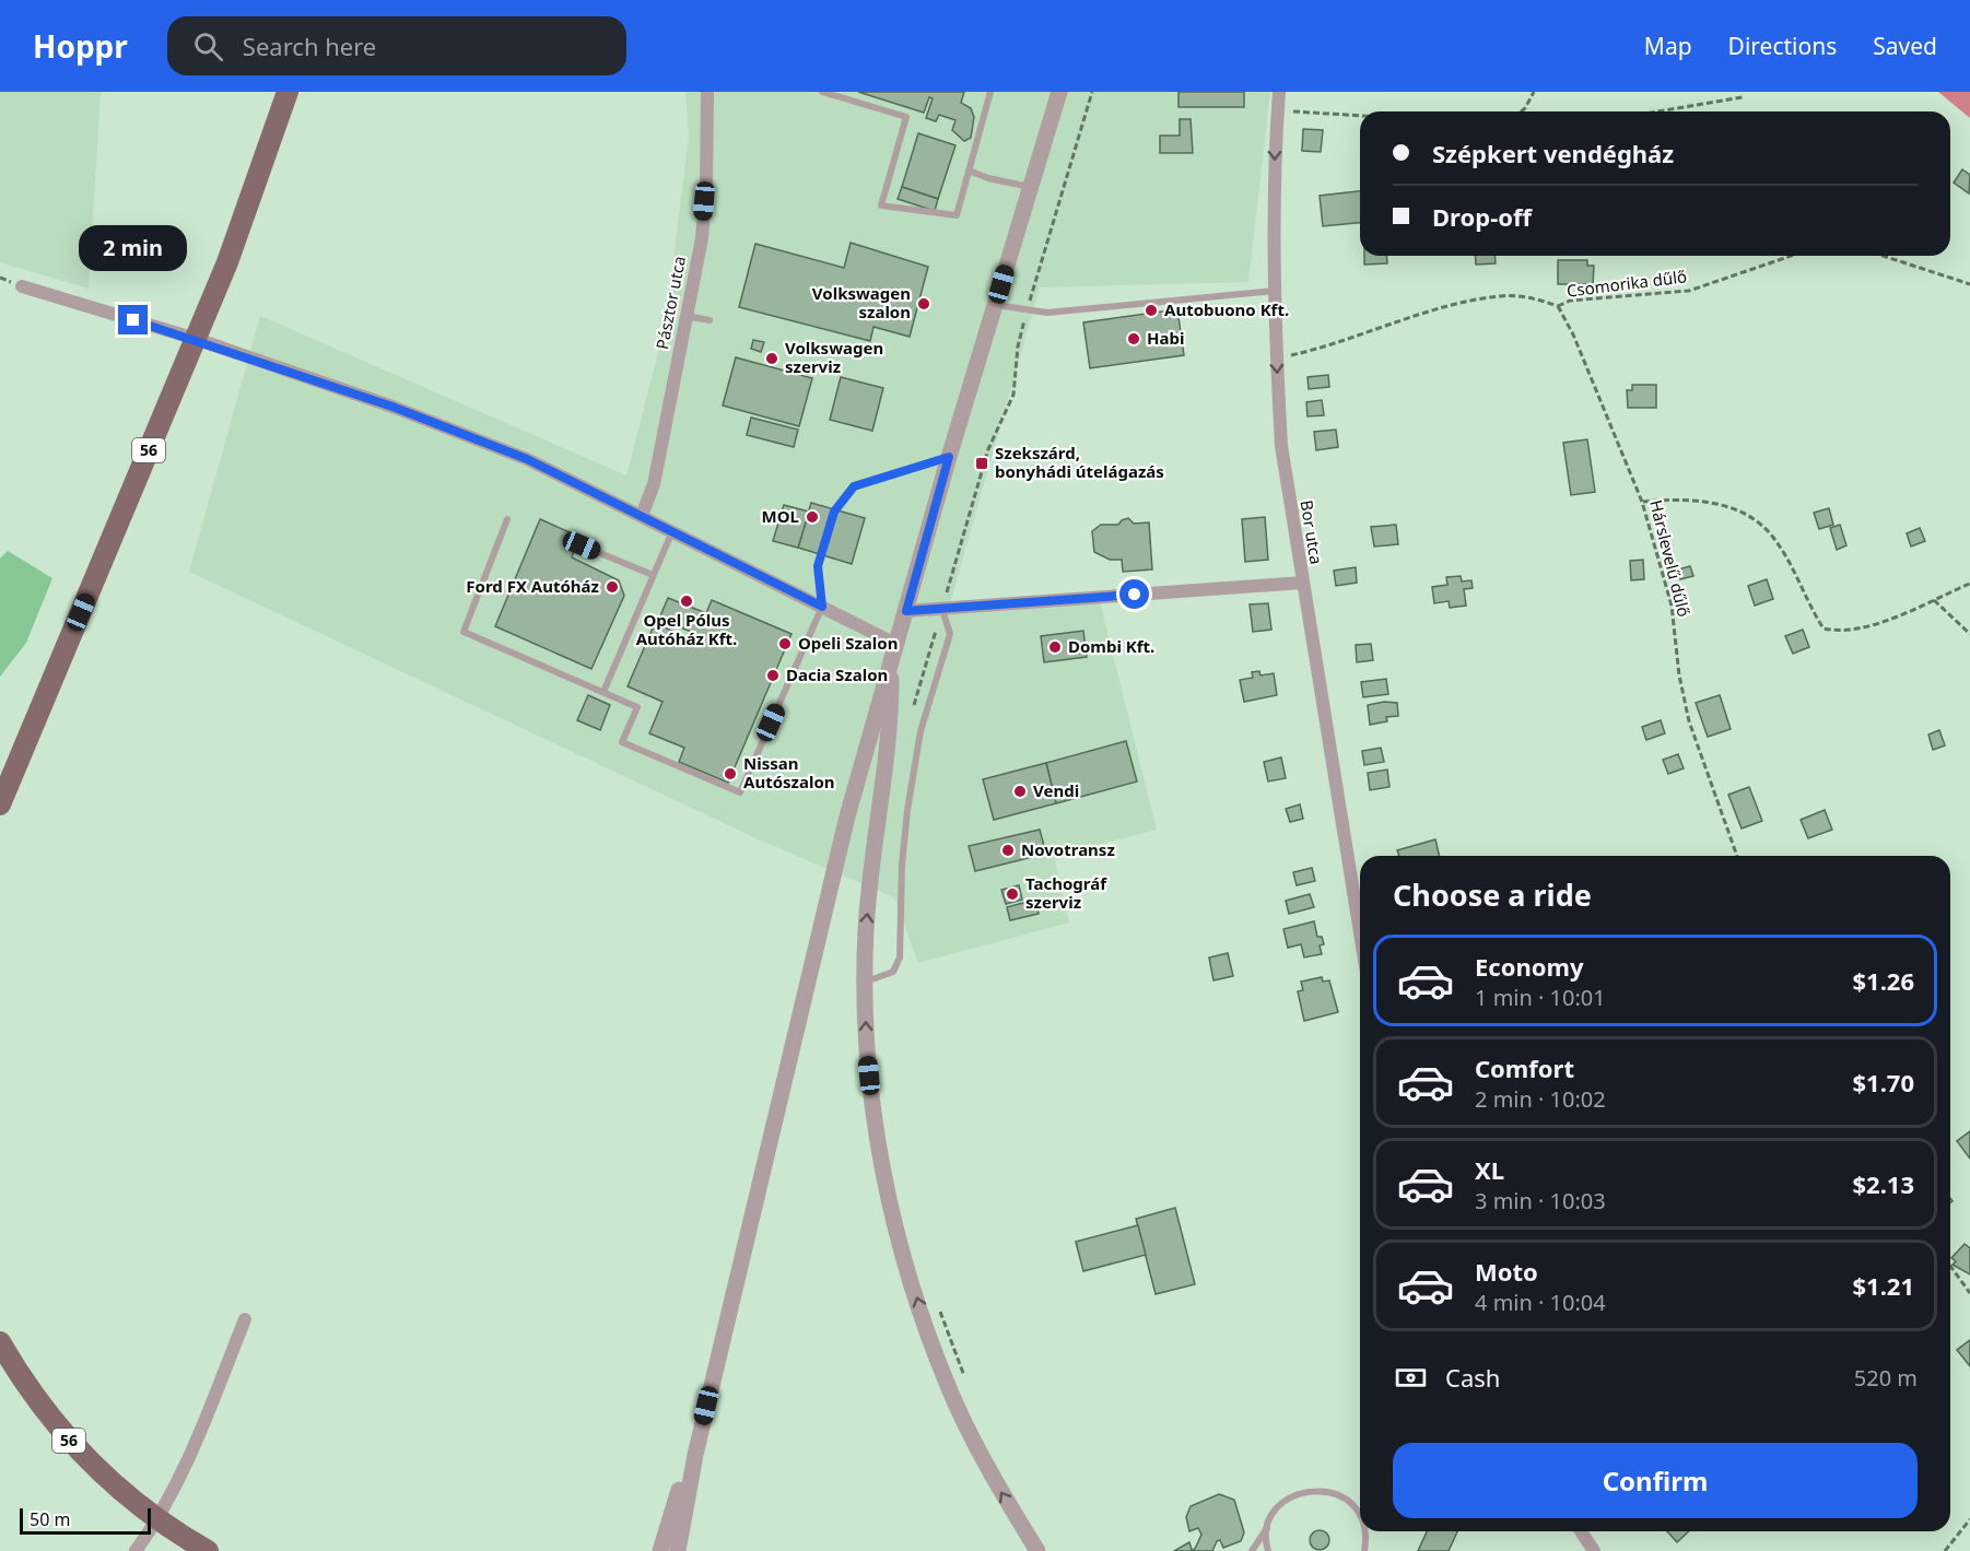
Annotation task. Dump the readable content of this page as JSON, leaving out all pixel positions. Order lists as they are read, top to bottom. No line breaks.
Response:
{"streets":{"main road":["56"],"street":["Pásztor utca","Bor utca"],"path":["Csomorika dűlő","Hárslevelű dűlő"]},"crossings":[["Csomorika dűlő","Hárslevelű dűlő"]],"one_way":["Bor utca"],"places":{"other":["Volkswagen szalon","Autobuono Kft.","Habi","Volkswagen szerviz","MOL","Ford FX Autóház","Opel Pólus Autóház Kft.","Opeli Szalon","Dombi Kft.","Dacia Szalon","Nissan Autószalon","Vendi","Novotransz","Tachográf szerviz"],"transit":["Szekszárd, bonyhádi útelágazás"]},"scale_bar":"50 m","page":{"header":"Hoppr","search":"Search here","nav":["Map","Directions","Saved"],"banner":["Szépkert vendégház","Drop-off"],"bubble":"2 min","heading":"Choose a ride","list":[{"name":"Economy","note":"1 min · 10:01","value":"$1.26"},{"name":"Comfort","note":"2 min · 10:02","value":"$1.70"},{"name":"XL","note":"3 min · 10:03","value":"$2.13"},{"name":"Moto","note":"4 min · 10:04","value":"$1.21"}],"pay":["Cash","520 m"],"buttons":"Confirm","scale":"50 m"}}
